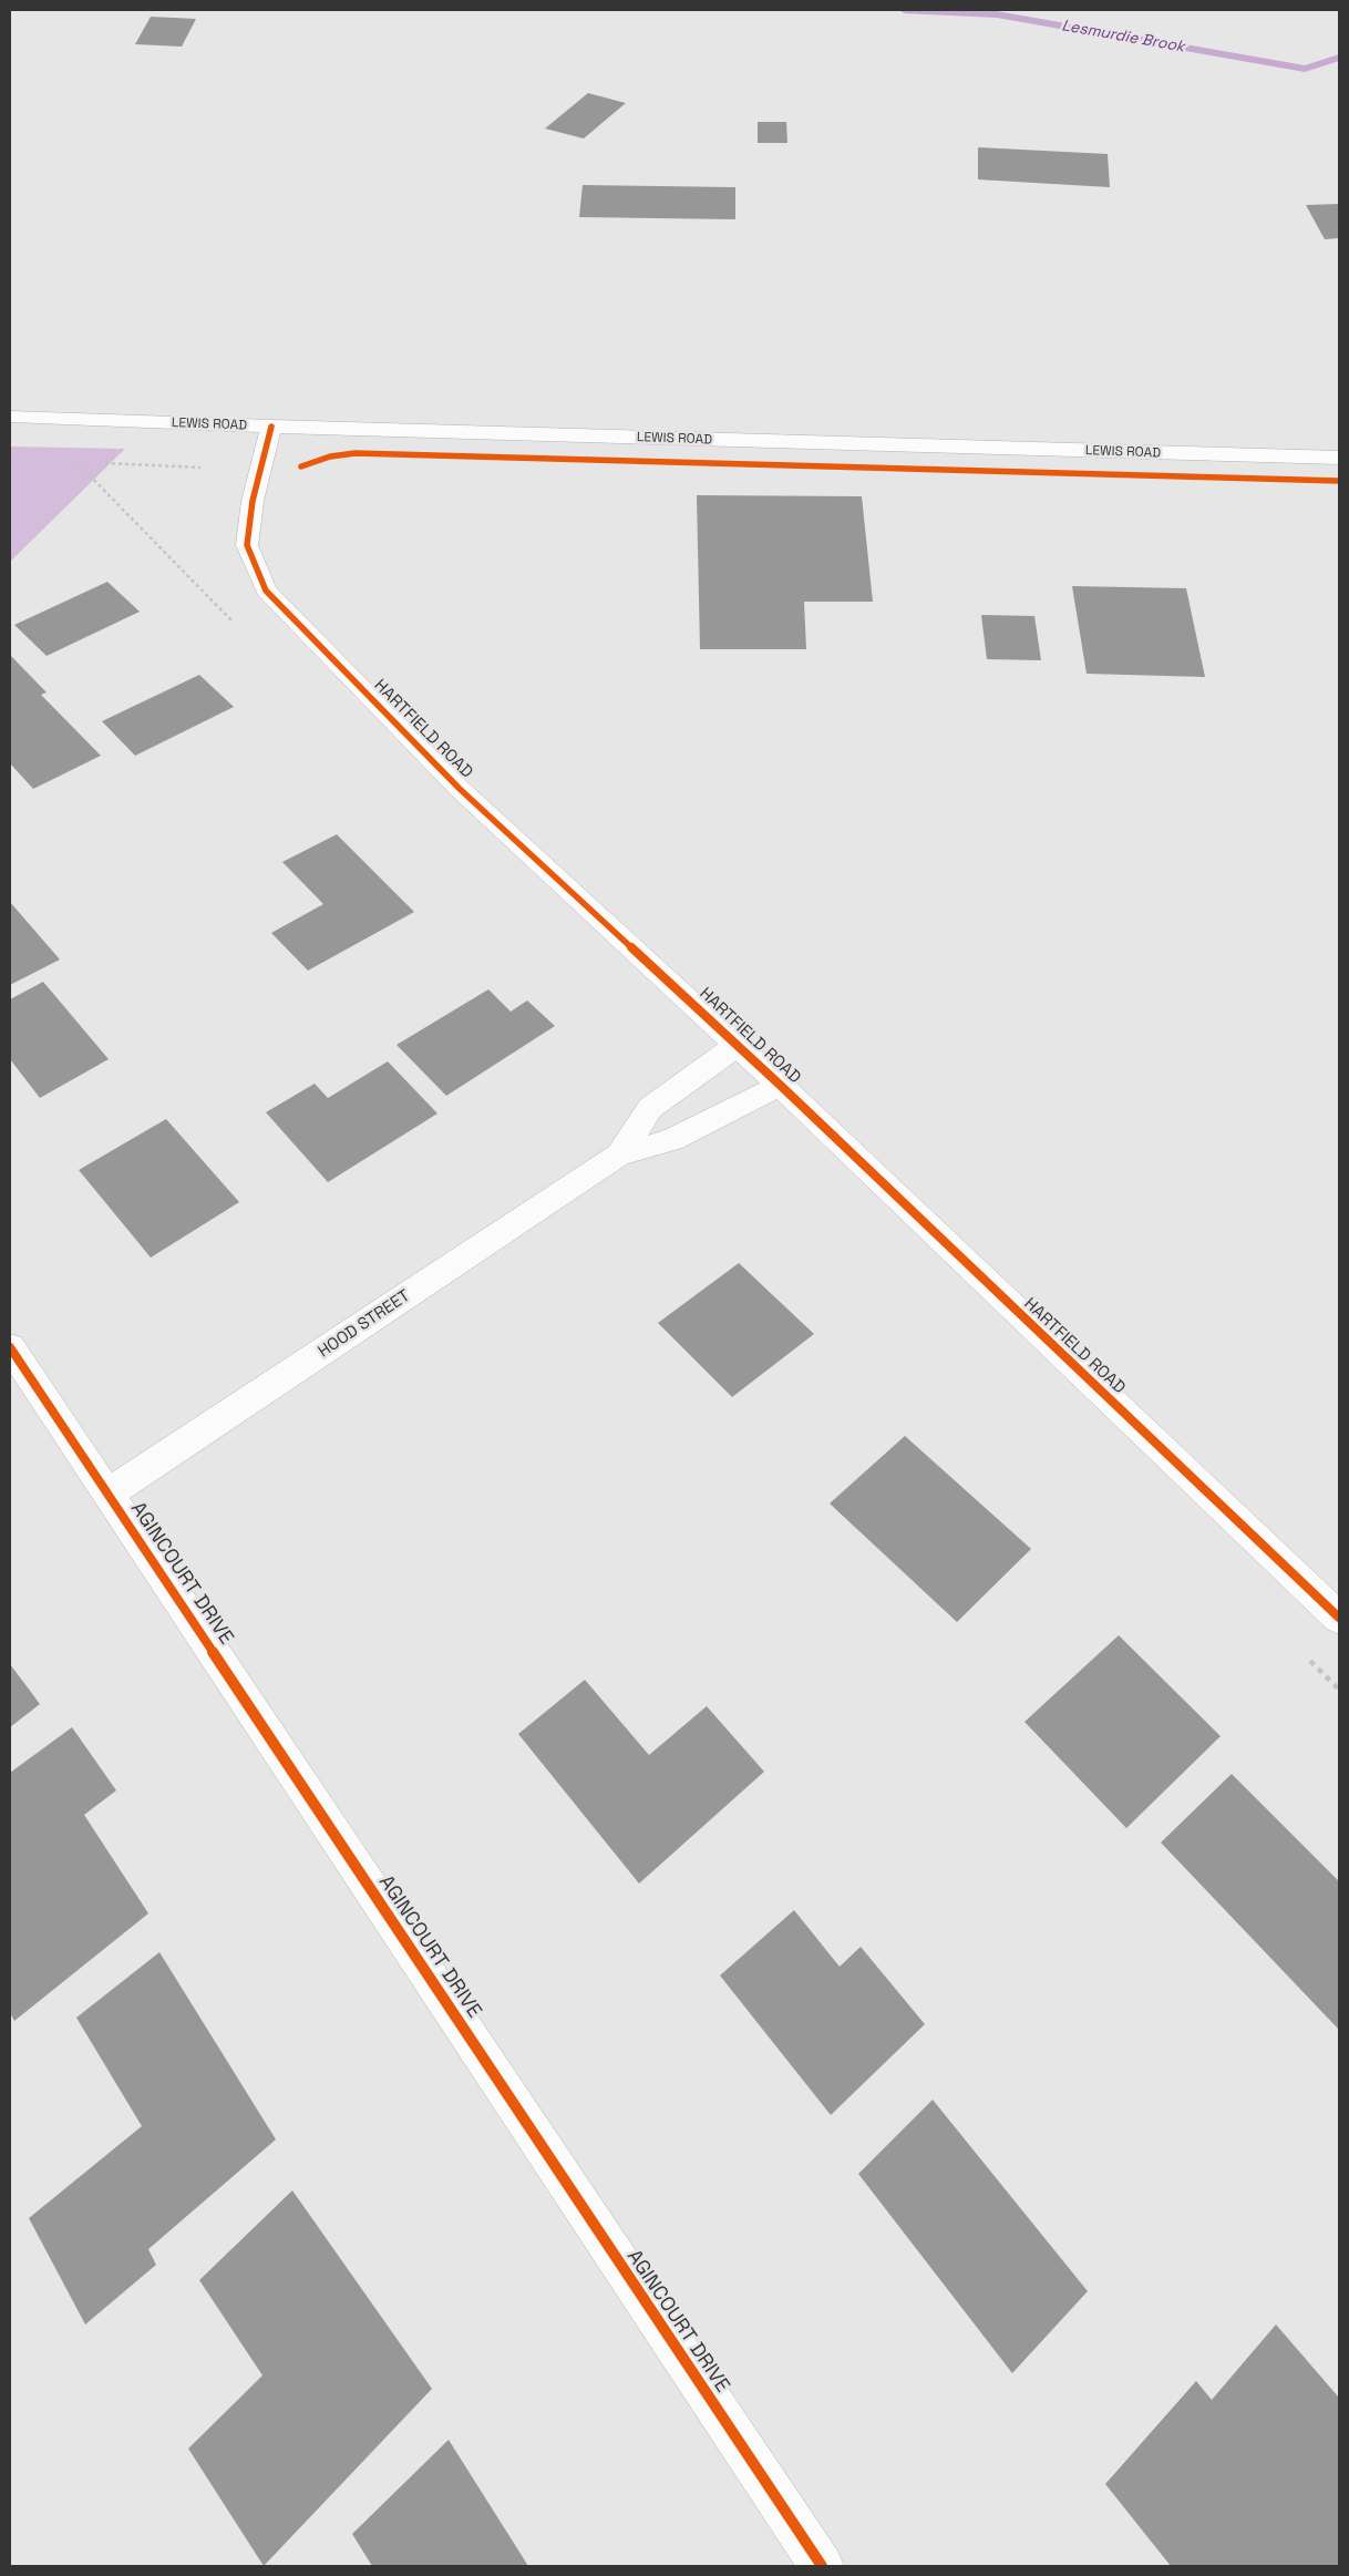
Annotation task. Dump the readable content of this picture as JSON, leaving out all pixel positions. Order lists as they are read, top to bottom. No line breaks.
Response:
{"streets":{"street":["LEWIS ROAD","HARTFIELD ROAD","HOOD STREET","AGINCOURT DRIVE"]},"crossings":[["LEWIS ROAD","HARTFIELD ROAD"],["HARTFIELD ROAD","HOOD STREET"],["HOOD STREET","AGINCOURT DRIVE"]],"water":["Lesmurdie Brook"]}
